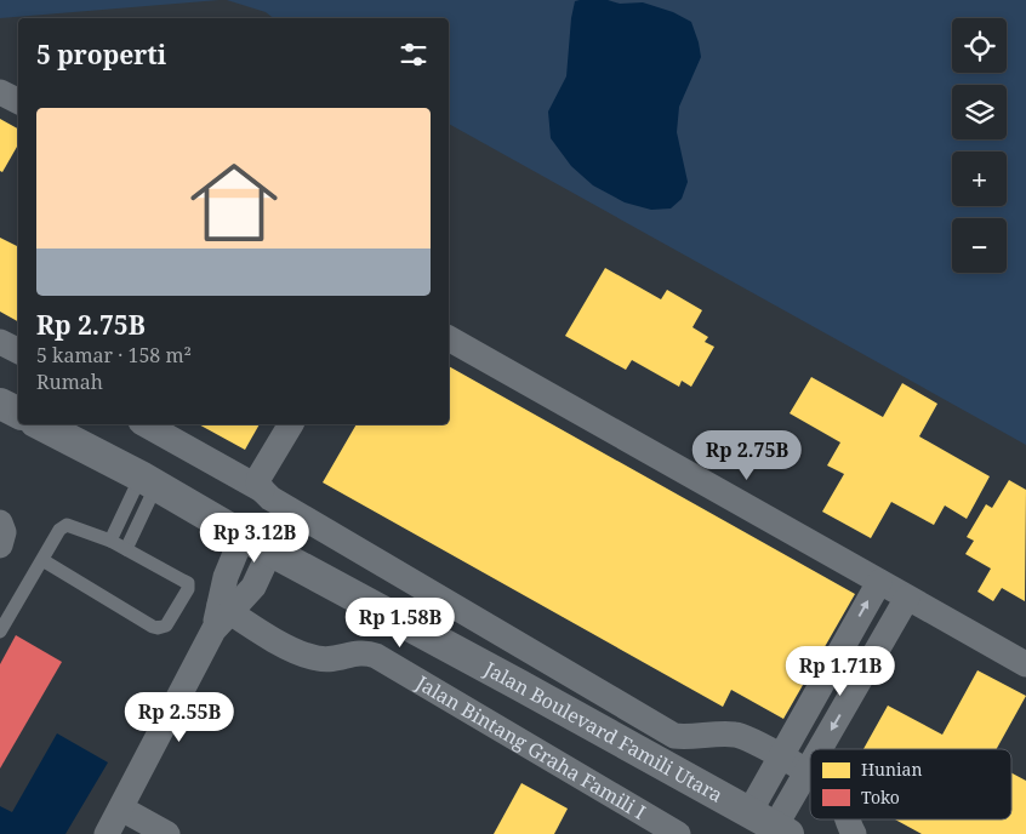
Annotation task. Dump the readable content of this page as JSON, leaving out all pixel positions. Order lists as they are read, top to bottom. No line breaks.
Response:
{"streets":{"street":["Jalan Boulevard Famili Utara","Jalan Bintang Graha Famili I"]},"legend":["Hunian","Toko"],"page":{"map_buttons":["+","−"],"heading":"5 properti","list":[{"name":"Rp 2.75B","note":"5 kamar · 158 m² · Rumah"}],"price":["Rp 2.75B","Rp 3.12B","Rp 1.58B","Rp 1.71B","Rp 2.55B"]}}
